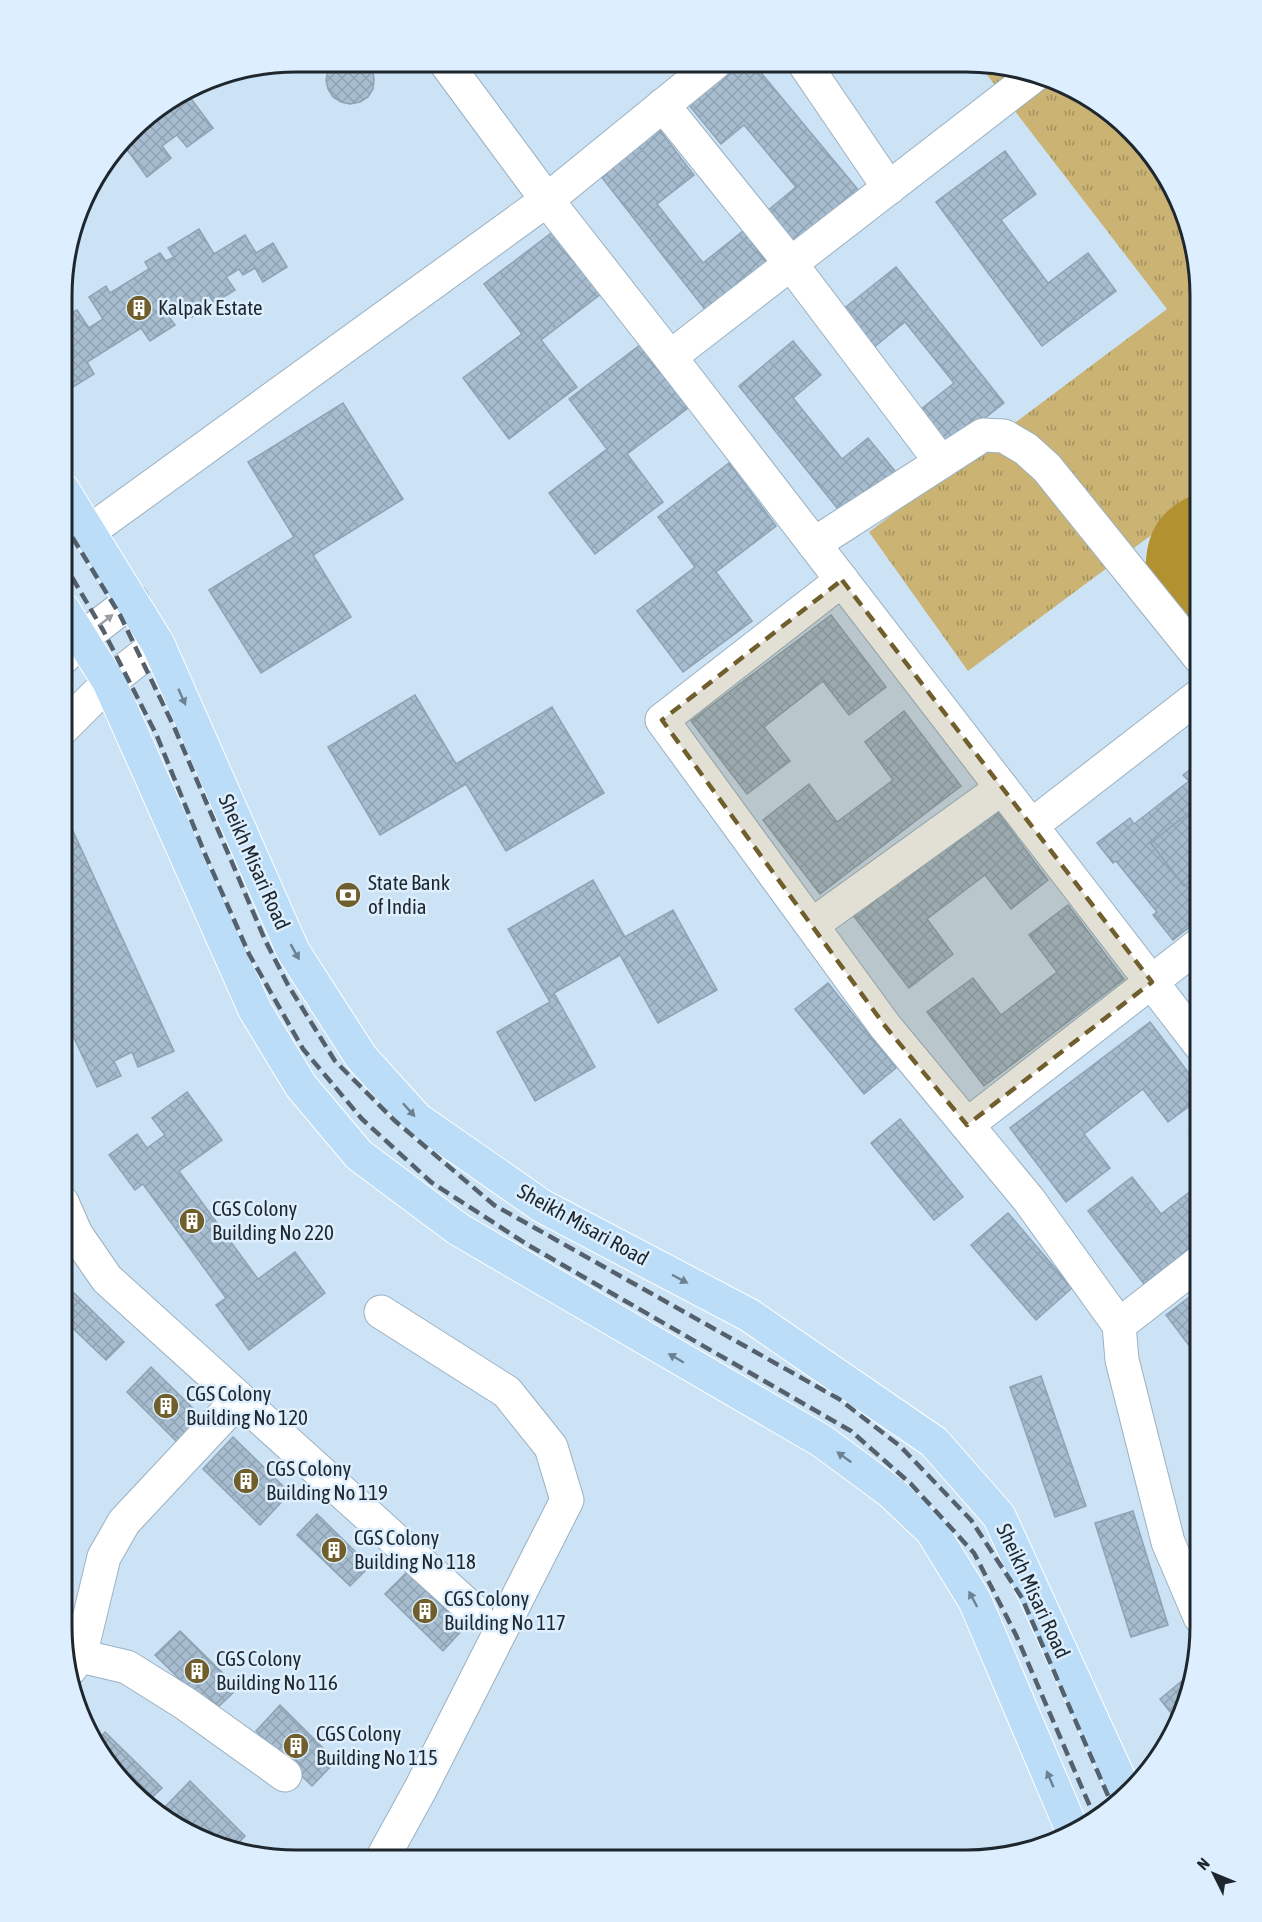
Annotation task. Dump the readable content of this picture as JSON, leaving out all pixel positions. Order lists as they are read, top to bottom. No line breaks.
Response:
{"streets":{"main road":["Sheikh Misari Road"]},"places":{"building":["Kalpak Estate","CGS Colony Building No 220","CGS Colony Building No 120","CGS Colony Building No 119","CGS Colony Building No 118","CGS Colony Building No 117","CGS Colony Building No 116","CGS Colony Building No 115"],"bank":["State Bank of India"]},"north":"top left"}
